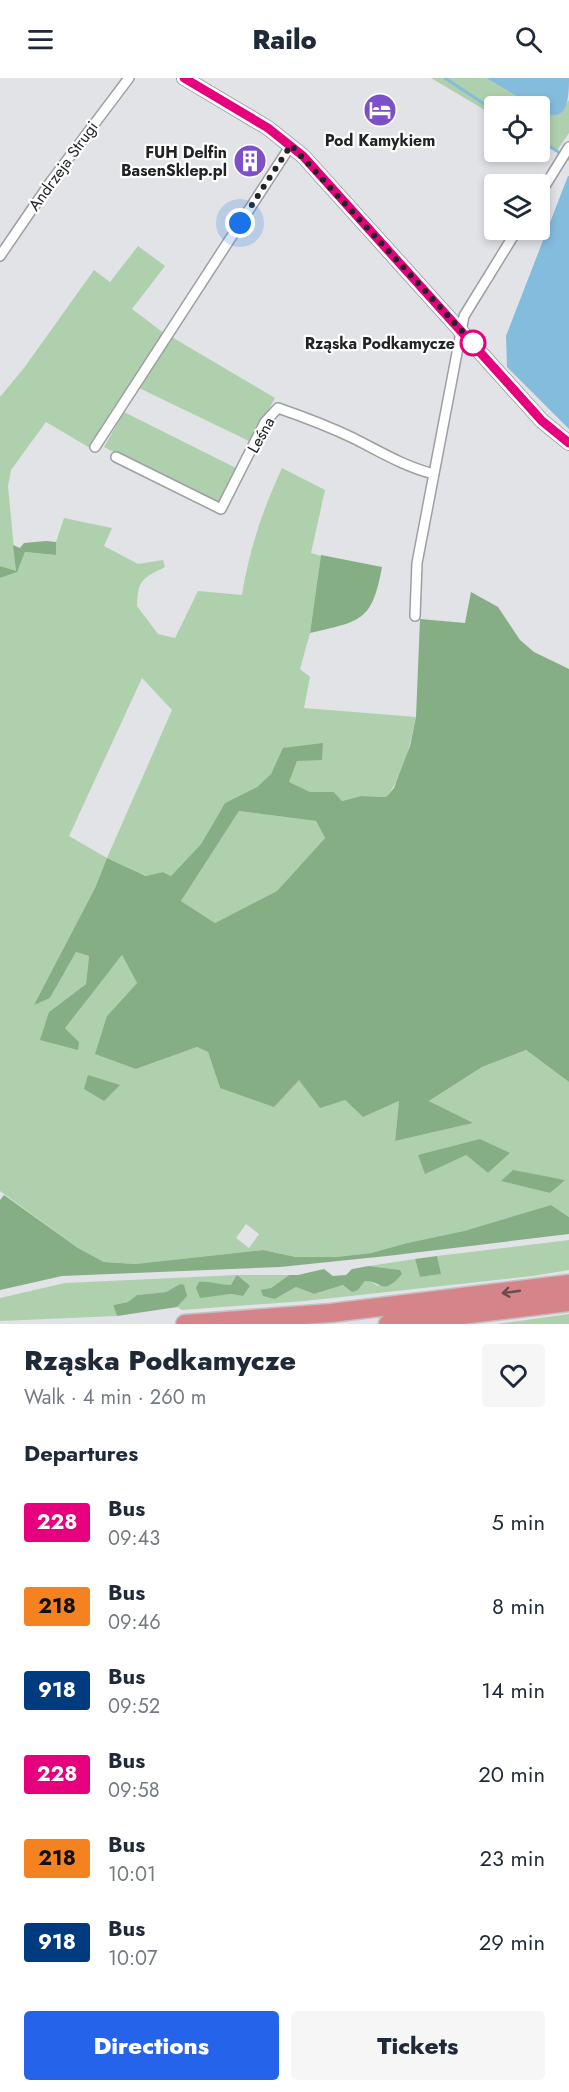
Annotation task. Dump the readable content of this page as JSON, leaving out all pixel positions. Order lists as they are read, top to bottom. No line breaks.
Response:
{"streets":{"street":["Andrzeja Strugi","Leśna"]},"places":{"hotel":["Pod Kamykiem"],"building":["FUH Delfin BasenSklep.pl"],"other":["Rząska Podkamycze"]},"lines":["bus line 228"],"page":{"header":"Railo","heading":[["Rząska Podkamycze","Walk · 4 min · 260 m"],"Departures"],"list":[{"mark":"228","name":"Bus","note":"09:43","value":"5 min"},{"mark":"218","name":"Bus","note":"09:46","value":"8 min"},{"mark":"918","name":"Bus","note":"09:52","value":"14 min"},{"mark":"228","name":"Bus","note":"09:58","value":"20 min"},{"mark":"218","name":"Bus","note":"10:01","value":"23 min"},{"mark":"918","name":"Bus","note":"10:07","value":"29 min"}],"buttons":["Directions","Tickets"]}}
